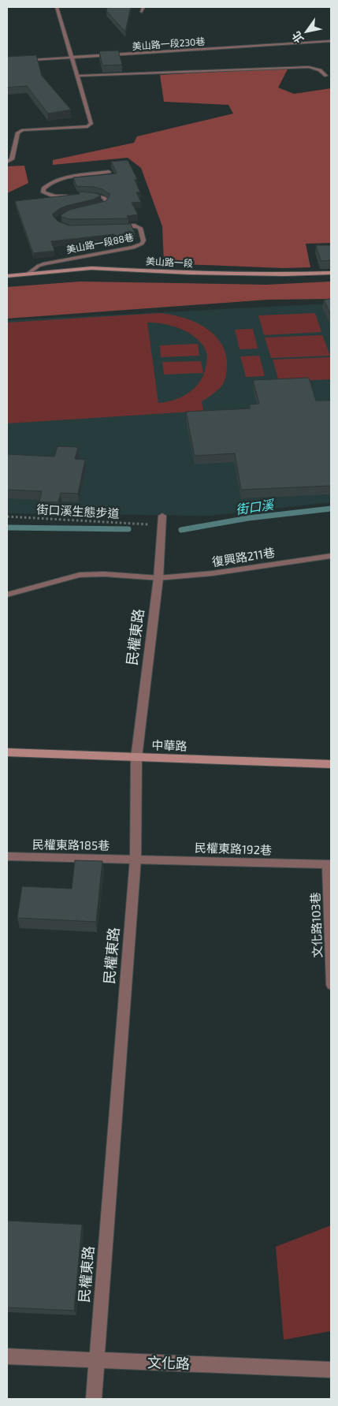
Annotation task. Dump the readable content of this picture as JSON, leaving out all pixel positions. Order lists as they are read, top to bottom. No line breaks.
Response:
{"streets":{"street":["美山路一段","民權東路","中華路","文化路"],"lane":["美山路一段230巷","美山路一段88巷","復興路211巷","民權東路185巷","民權東路192巷","文化路103巷"],"path":["街口溪生態步道"]},"crossings":[["美山路一段88巷","美山路一段"],["復興路211巷","民權東路"],["民權東路","中華路"],["民權東路","民權東路185巷"],["民權東路","民權東路192巷"],["民權東路","文化路"],["民權東路185巷","民權東路192巷"],["民權東路192巷","文化路103巷"]],"water":["街口溪"],"north":"bottom left"}
